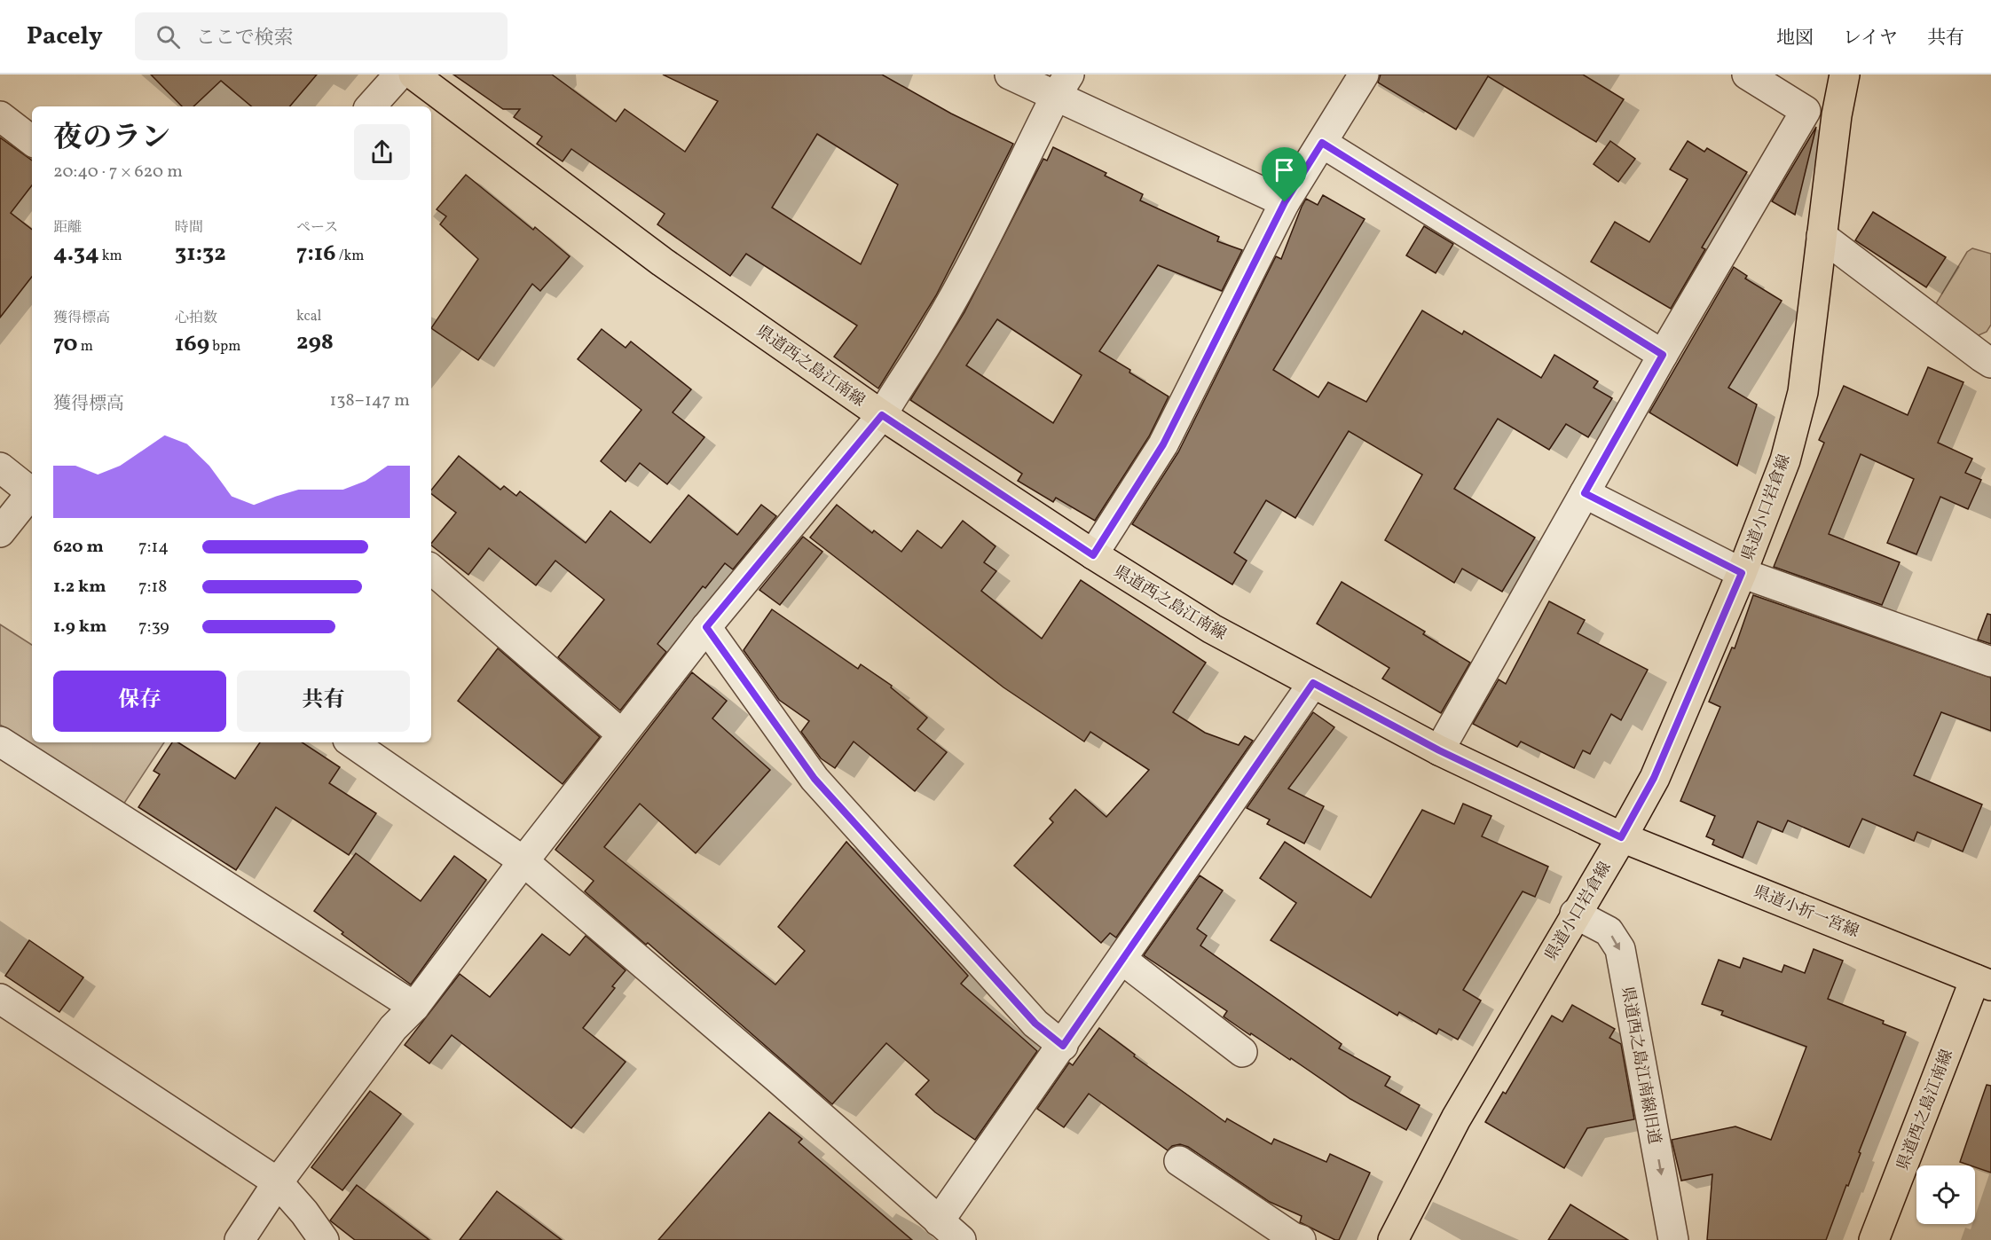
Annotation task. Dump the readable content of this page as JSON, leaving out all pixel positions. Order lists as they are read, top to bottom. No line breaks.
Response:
{"streets":{"main road":["県道西之島江南線","県道小口岩倉線","県道小折一宮線"],"street":["県道西之島江南線旧道"]},"crossings":[["県道西之島江南線","県道小口岩倉線"],["県道西之島江南線","県道小折一宮線"],["県道小口岩倉線","県道小折一宮線"],["県道小口岩倉線","県道西之島江南線旧道"]],"one_way":["県道西之島江南線旧道"],"page":{"header":"Pacely","search":"ここで検索","nav":["地図","レイヤ","共有"],"heading":["夜のラン","20:40 · 7 × 620 m"],"stats":[["距離","4.34 km"],["時間","31:32"],["ペース","7:16 /km"],["獲得標高","70 m"],["心拍数","169 bpm"],["kcal","298"]],"chart":["獲得標高","138–147 m"],"list":[{"name":"620 m","note":"7:14"},{"name":"1.2 km","note":"7:18"},{"name":"1.9 km","note":"7:39"}],"buttons":["保存","共有"]}}
